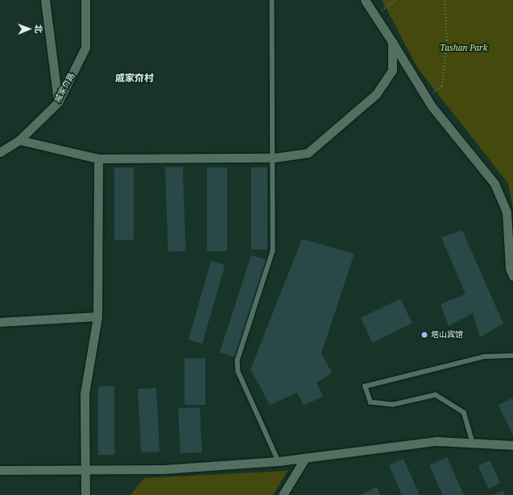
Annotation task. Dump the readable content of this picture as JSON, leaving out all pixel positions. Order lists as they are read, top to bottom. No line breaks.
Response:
{"streets":{"street":["威家夼路"]},"districts":["戚家夼村"],"parks":["Tashan Park"],"places":["塔山宾馆"],"north":"right"}
